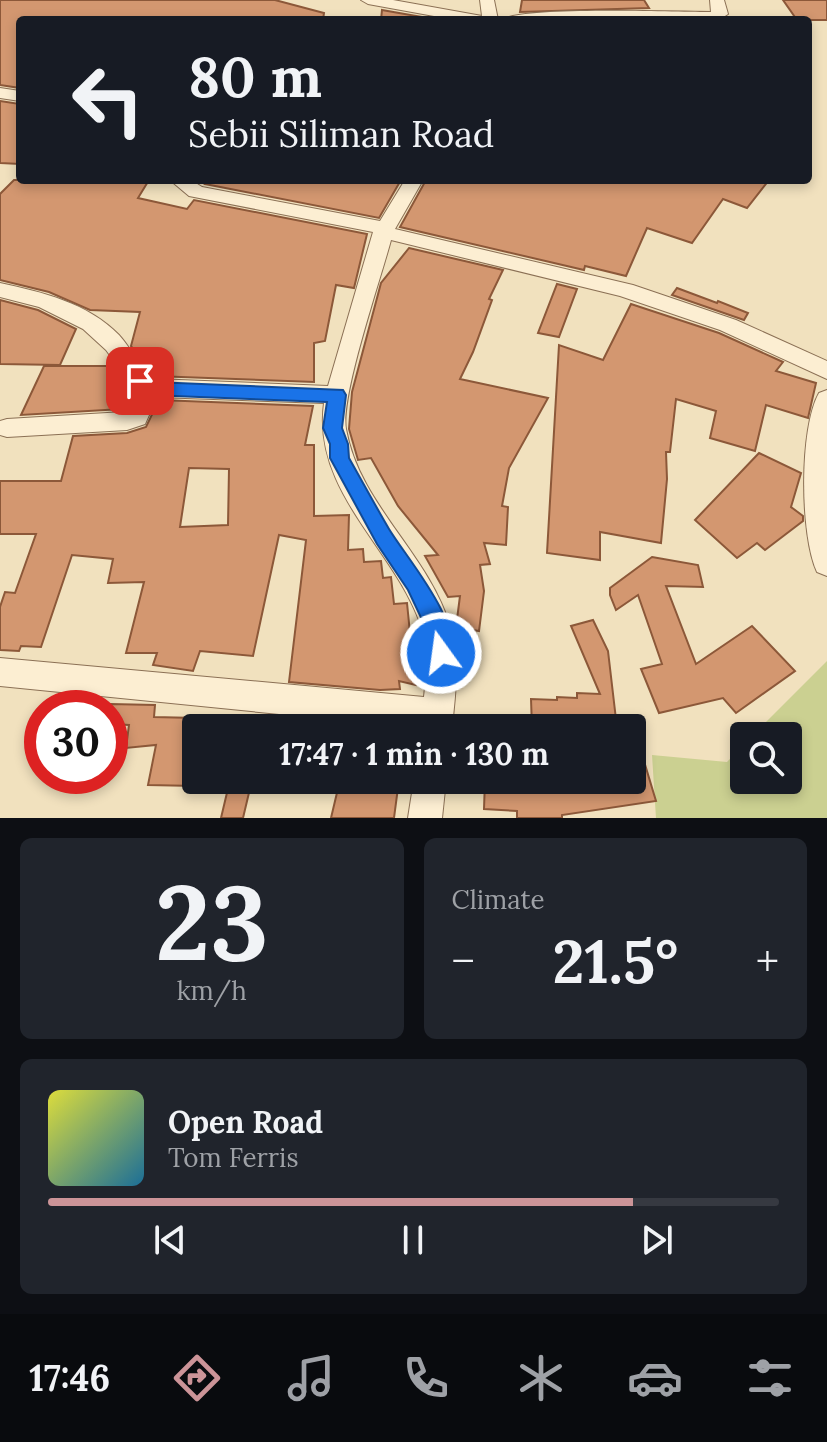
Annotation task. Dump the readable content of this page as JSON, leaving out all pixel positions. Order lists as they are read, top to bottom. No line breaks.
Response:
{"page":{"turn":["80 m","Sebii Siliman Road"],"limit":"30","trip":"17:47 · 1 min · 130 m","tile":[["23","km/h"],"Climate"],"heat":["−","21.5°","+"],"song":["Open Road","Tom Ferris"],"tabs":"17:46"}}
